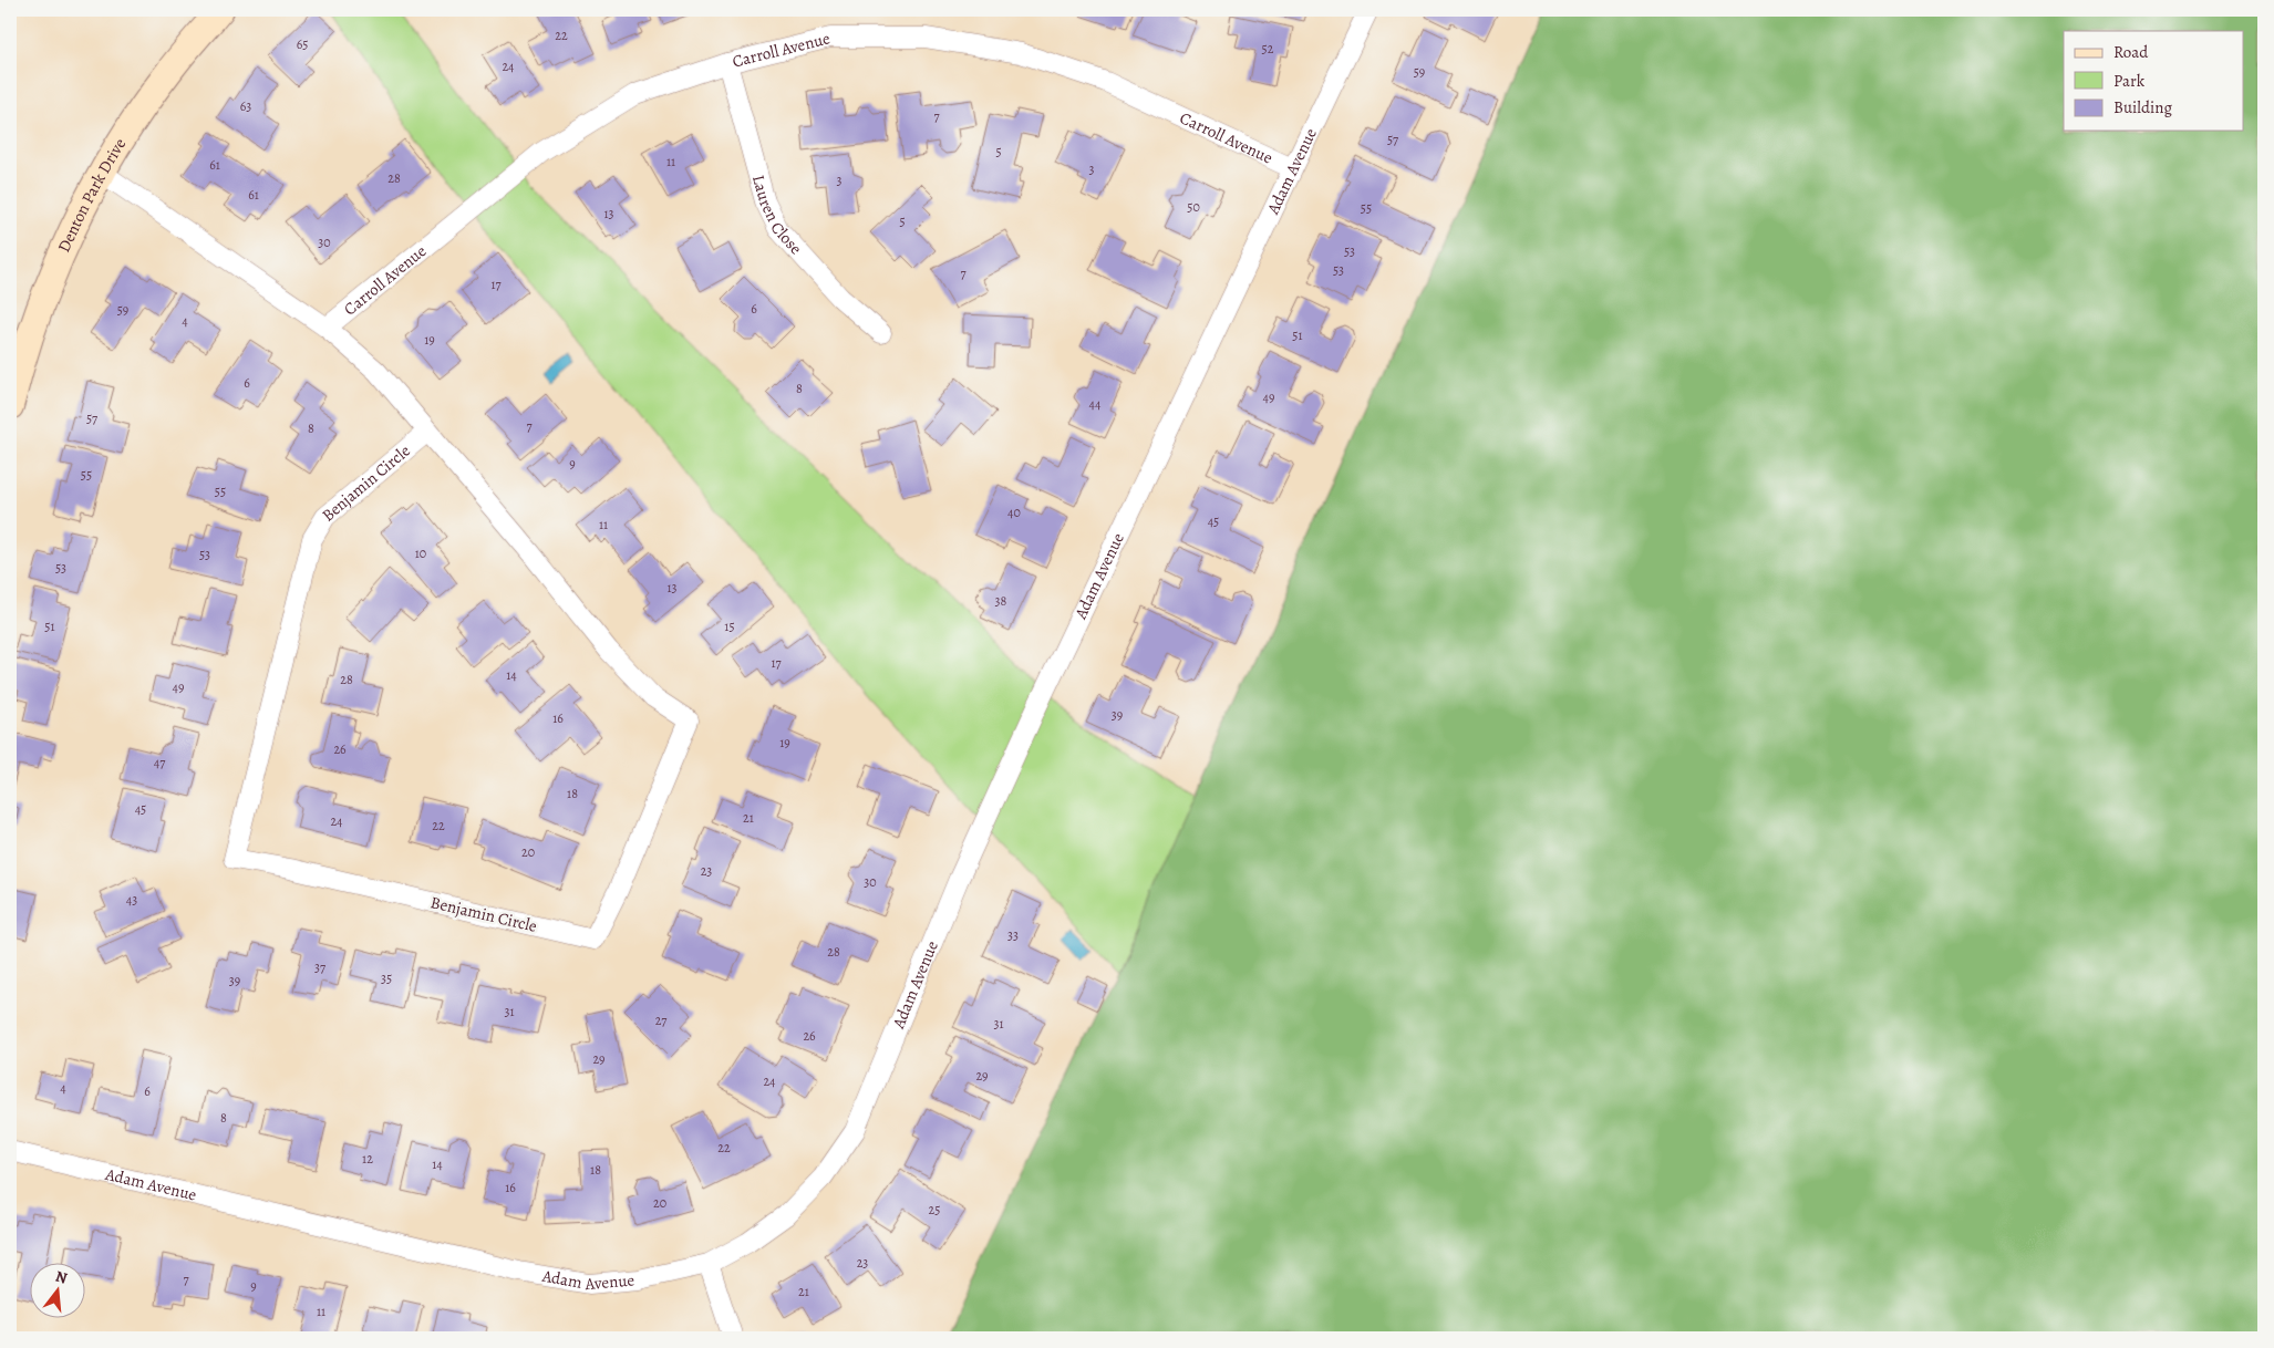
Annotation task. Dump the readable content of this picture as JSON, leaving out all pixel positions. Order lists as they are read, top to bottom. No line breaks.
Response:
{"streets":{"main road":["Denton Park Drive"],"street":["Carroll Avenue","Adam Avenue","Lauren Close","Benjamin Circle"]},"crossings":[["Carroll Avenue","Adam Avenue"],["Carroll Avenue","Lauren Close"],["Carroll Avenue","Benjamin Circle"],["Denton Park Drive","Benjamin Circle"]],"house_numbers":["22","65","52","24","59","63","7","57","5","11","61","3","28","3","61","50","55","13","5","30","53","53","7","17","6","59","4","51","19","6","8","49","44","57","7","8","9","55","55","40","45","11","10","53","53","13","38","51","15","17","14","28","49","39","16","19","26","47","18","45","21","24","22","20","23","30","43","33","28","37","35","39","31","27","31","26","29","29","24","4","6","8","22","12","14","18","16","20","25","23","7","9","21","11"],"legend":["Road","Park","Building"],"north":"top"}
